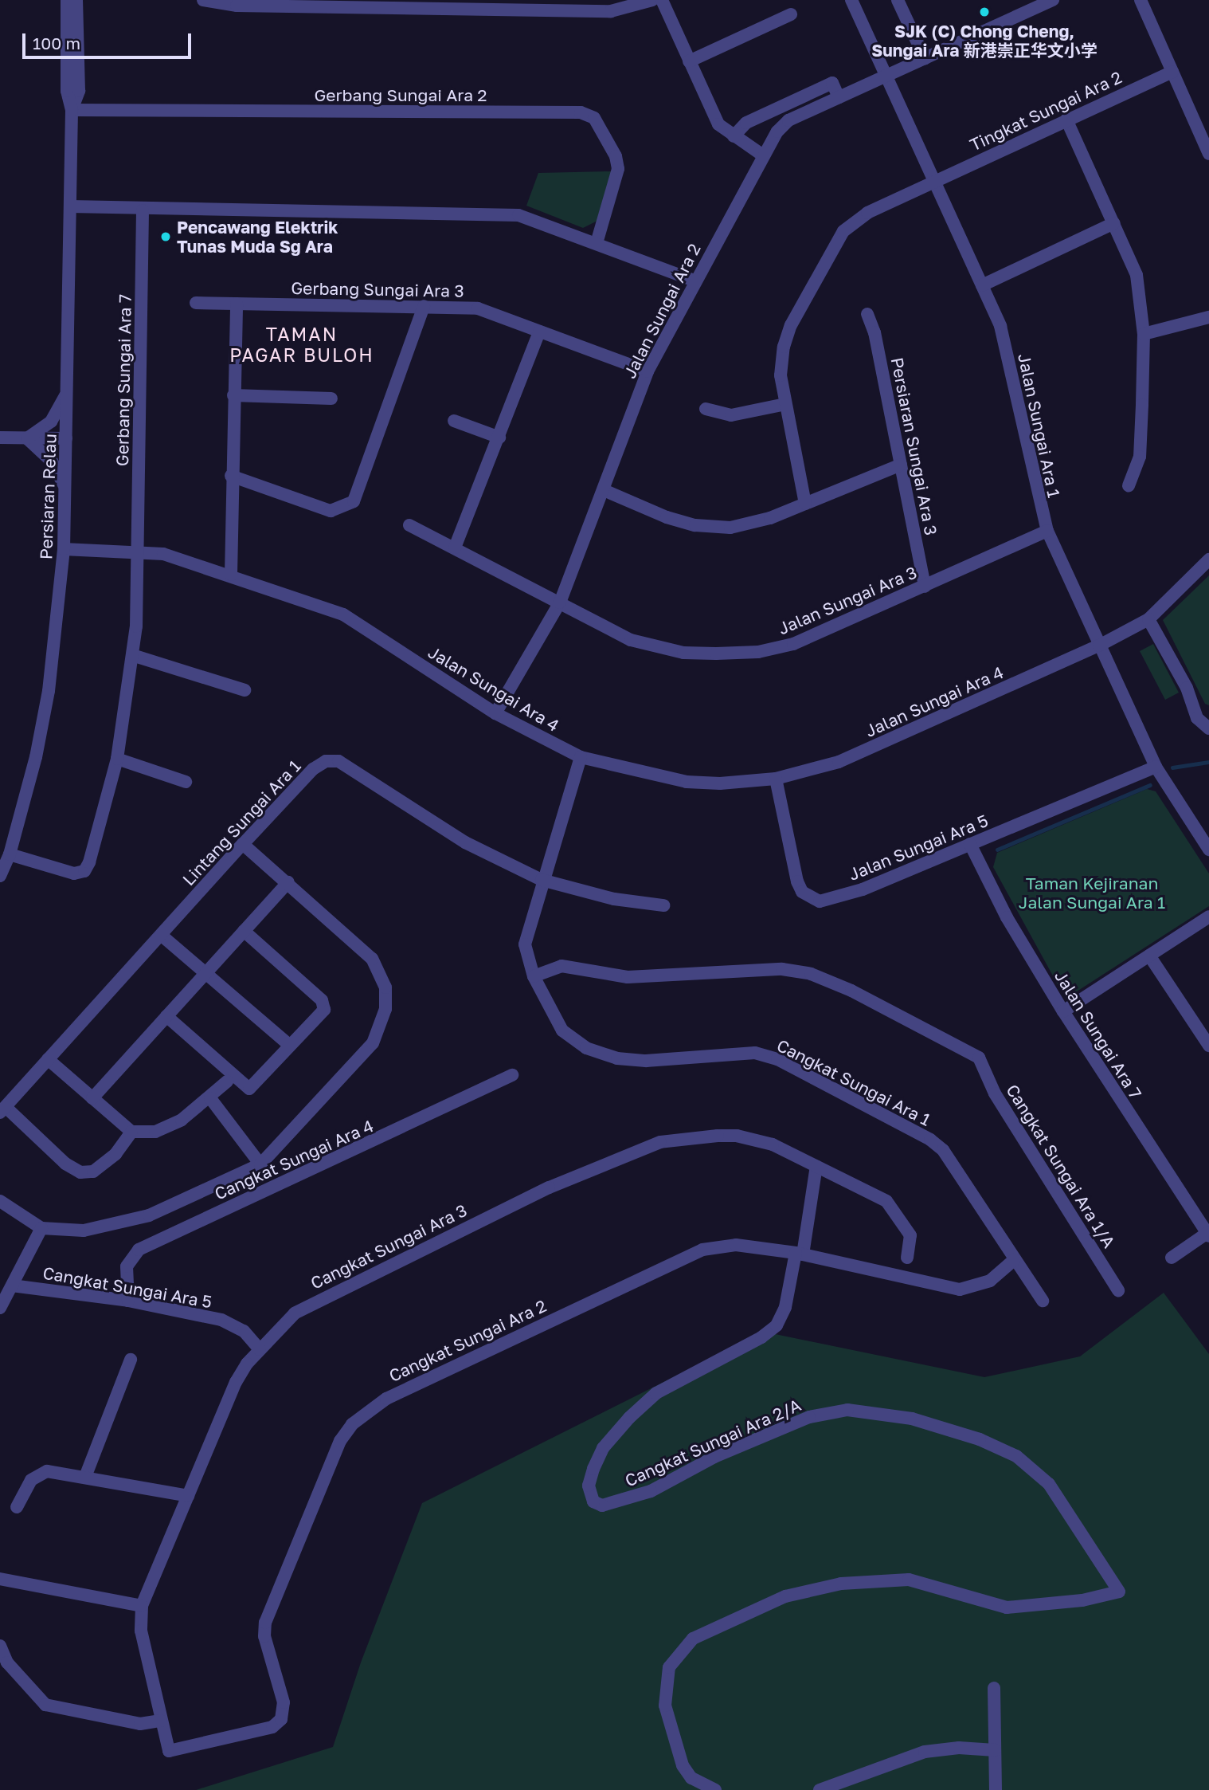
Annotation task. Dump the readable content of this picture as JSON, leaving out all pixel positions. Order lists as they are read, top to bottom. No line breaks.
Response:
{"streets":{"street":["Gerbang Sungai Ara 2","Tingkat Sungai Ara 2","Gerbang Sungai Ara 3","Jalan Sungai Ara 2","Gerbang Sungai Ara 7","Jalan Sungai Ara 1","Persiaran Sungai Ara 3","Persiaran Relau","Jalan Sungai Ara 3","Jalan Sungai Ara 4","Lintang Sungai Ara 1","Jalan Sungai Ara 5","Jalan Sungai Ara 7","Cangkat Sungai Ara 1","Cangkat Sungai Ara 4","Cangkat Sungai Ara 1/A","Cangkat Sungai Ara 3","Cangkat Sungai Ara 5","Cangkat Sungai Ara 2","Cangkat Sungai Ara 2/A"]},"crossings":[["Gerbang Sungai Ara 2","Persiaran Relau"],["Tingkat Sungai Ara 2","Jalan Sungai Ara 1"],["Gerbang Sungai Ara 3","Jalan Sungai Ara 2"],["Jalan Sungai Ara 2","Jalan Sungai Ara 1"],["Jalan Sungai Ara 2","Jalan Sungai Ara 3"],["Jalan Sungai Ara 2","Jalan Sungai Ara 4"],["Gerbang Sungai Ara 7","Persiaran Relau"],["Gerbang Sungai Ara 7","Jalan Sungai Ara 4"],["Jalan Sungai Ara 1","Jalan Sungai Ara 3"],["Jalan Sungai Ara 1","Jalan Sungai Ara 4"],["Jalan Sungai Ara 1","Jalan Sungai Ara 5"],["Persiaran Sungai Ara 3","Jalan Sungai Ara 3"],["Persiaran Relau","Jalan Sungai Ara 4"],["Jalan Sungai Ara 4","Jalan Sungai Ara 5"],["Jalan Sungai Ara 4","Cangkat Sungai Ara 1"],["Lintang Sungai Ara 1","Cangkat Sungai Ara 1"],["Jalan Sungai Ara 5","Jalan Sungai Ara 7"],["Cangkat Sungai Ara 1","Cangkat Sungai Ara 1/A"],["Cangkat Sungai Ara 1","Cangkat Sungai Ara 2"],["Cangkat Sungai Ara 4","Cangkat Sungai Ara 5"],["Cangkat Sungai Ara 3","Cangkat Sungai Ara 5"],["Cangkat Sungai Ara 3","Cangkat Sungai Ara 2"],["Cangkat Sungai Ara 2","Cangkat Sungai Ara 2/A"]],"districts":["TAMAN PAGAR BULOH"],"parks":["Taman Kejiranan Jalan Sungai Ara 1"],"places":["SJK (C) Chong Cheng, Sungai Ara 新港崇正华文小学","Pencawang Elektrik Tunas Muda Sg Ara"],"scale_bar":"100 m"}
